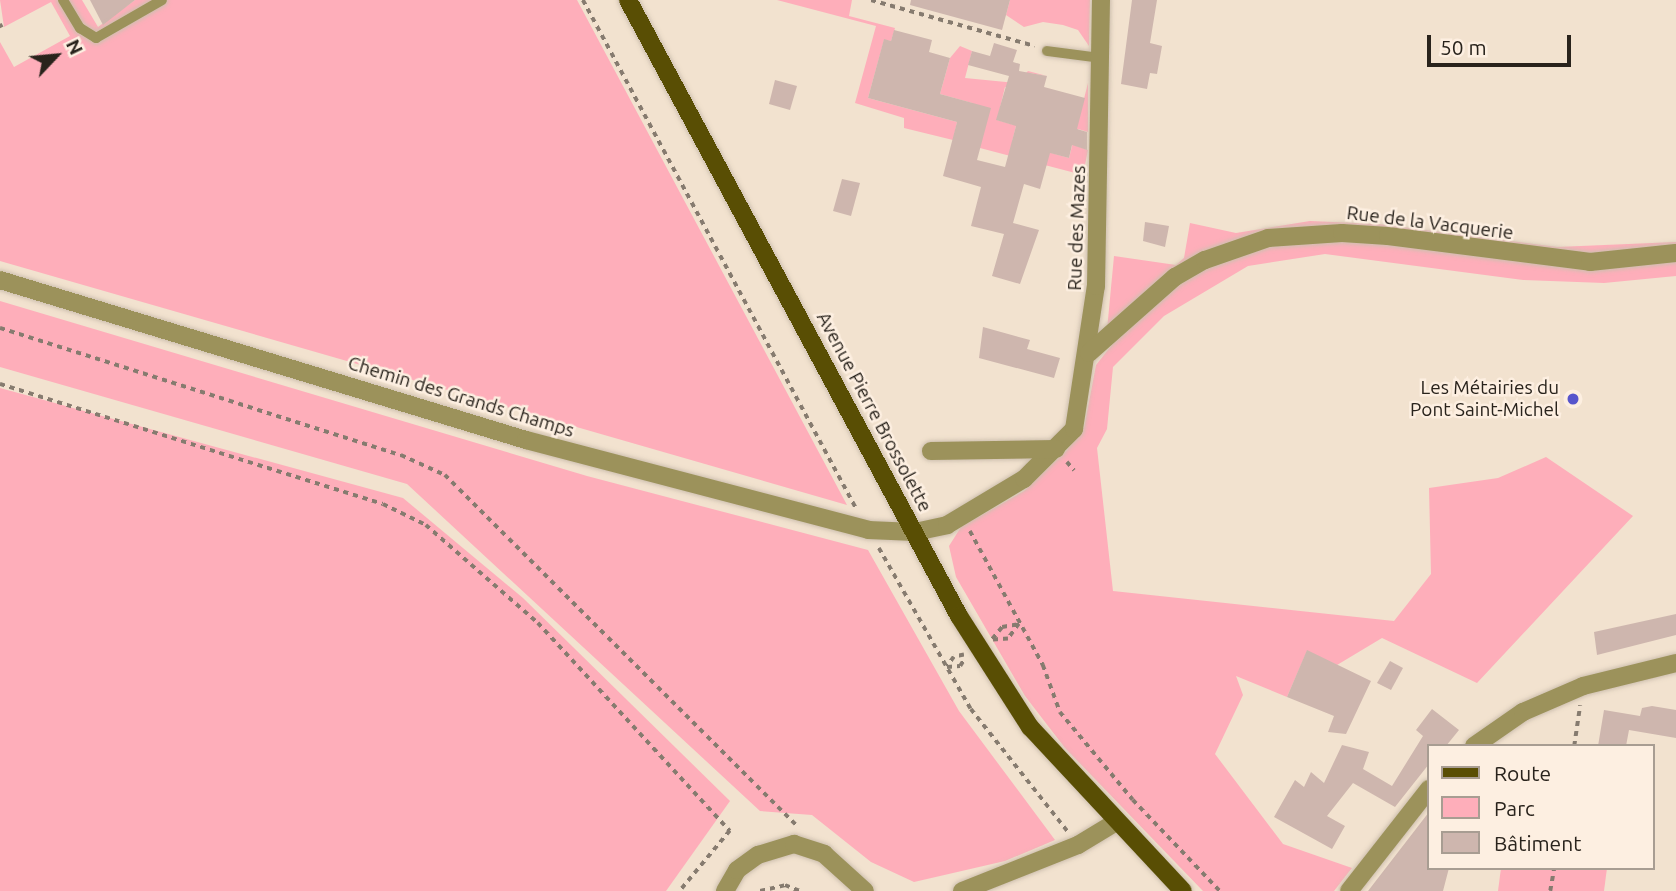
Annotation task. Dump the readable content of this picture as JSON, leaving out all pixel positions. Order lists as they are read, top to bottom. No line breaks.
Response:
{"streets":{"main road":["Avenue Pierre Brossolette"],"street":["Rue de la Vacquerie","Rue des Mazes","Chemin des Grands Champs"]},"crossings":[["Rue de la Vacquerie","Rue des Mazes"],["Rue des Mazes","Chemin des Grands Champs"],["Rue des Mazes","Avenue Pierre Brossolette"],["Chemin des Grands Champs","Avenue Pierre Brossolette"]],"places":["Les Métairies du Pont Saint-Michel"],"legend":["Route","Parc","Bâtiment"],"scale_bar":"50 m","north":"top right"}
